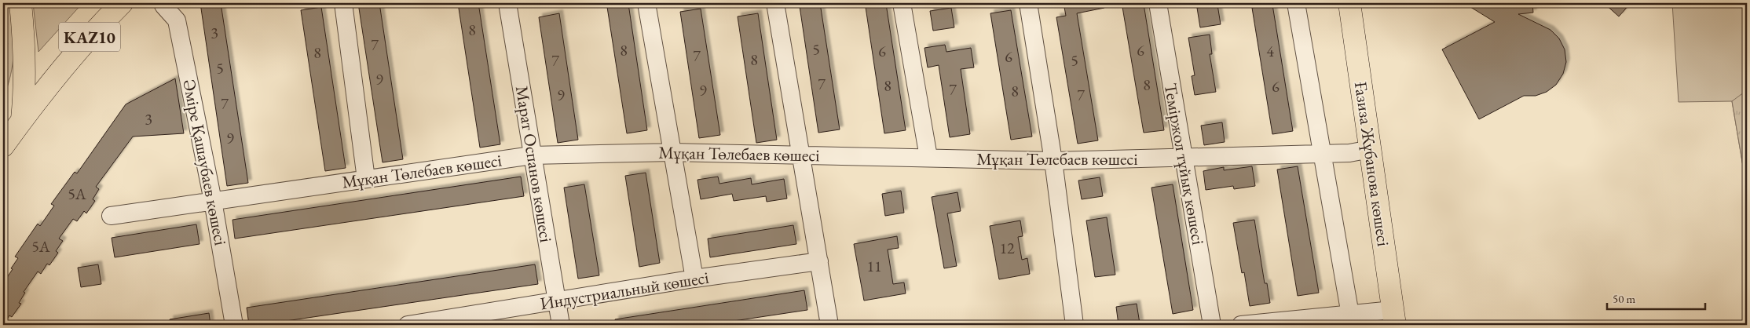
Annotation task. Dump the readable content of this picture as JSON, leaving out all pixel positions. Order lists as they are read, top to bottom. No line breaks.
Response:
{"streets":{"main road":["KAZ10","Ғазиза Жұбанова көшесі"],"street":["Мұқан Төлебаев көшесі","Әміре Қашаубаев көшесі","Марат Оспанов көшесі","Теміржол тұйық көшесі","Индустриальный көшесі"]},"crossings":[["Мұқан Төлебаев көшесі","Әміре Қашаубаев көшесі"],["Мұқан Төлебаев көшесі","Марат Оспанов көшесі"],["Мұқан Төлебаев көшесі","Теміржол тұйық көшесі"],["Мұқан Төлебаев көшесі","Ғазиза Жұбанова көшесі"],["Марат Оспанов көшесі","Индустриальный көшесі"]],"house_numbers":["8","3","7","5","8","6","6","4","8","7","6","8","7","5","5","9","7","8","8","6","7","9","8","9","7","7","3","9","5А","5А","12","11"],"scale_bar":"50 m"}
